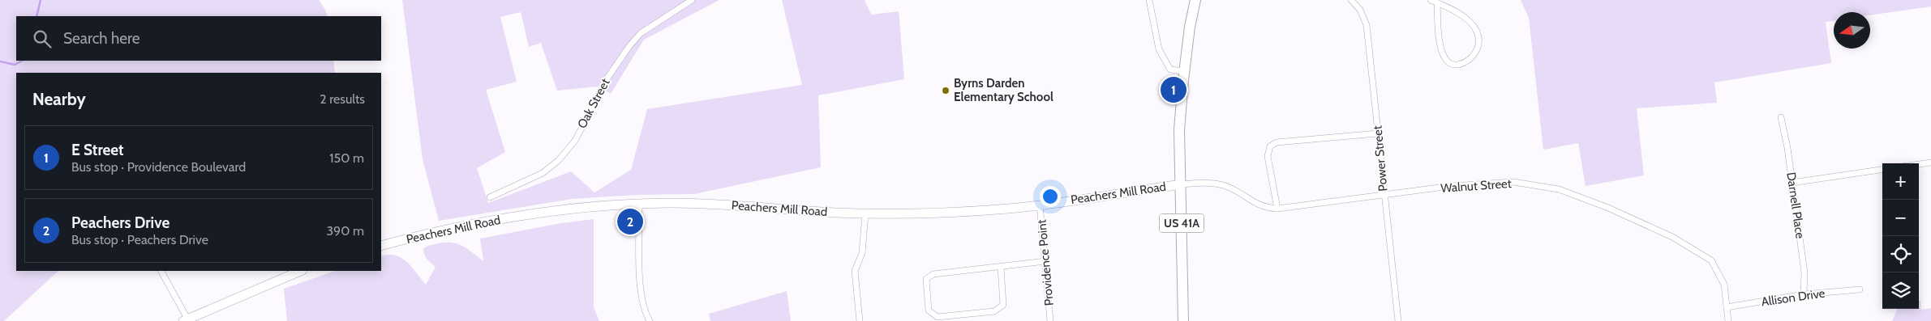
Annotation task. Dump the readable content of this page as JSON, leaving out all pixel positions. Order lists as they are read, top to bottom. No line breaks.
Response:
{"streets":{"highway":["US 41A"],"main road":["Peachers Mill Road"],"street":["Oak Street","Power Street","Walnut Street","Darnell Place","Providence Point","Allison Drive"]},"crossings":[["Power Street","Walnut Street"],["Walnut Street","Peachers Mill Road"],["Walnut Street","US 41A"],["Walnut Street","Allison Drive"],["Peachers Mill Road","US 41A"],["Peachers Mill Road","Providence Point"],["Darnell Place","Allison Drive"]],"places":["Byrns Darden Elementary School"],"north":"left","page":{"search":"Search here","heading":["Nearby","2 results"],"pins":["1","2"],"list":[{"mark":"1","name":"E Street","note":"Bus stop · Providence Boulevard","value":"150 m"},{"mark":"2","name":"Peachers Drive","note":"Bus stop · Peachers Drive","value":"390 m"}],"map_buttons":["+","−"]}}
